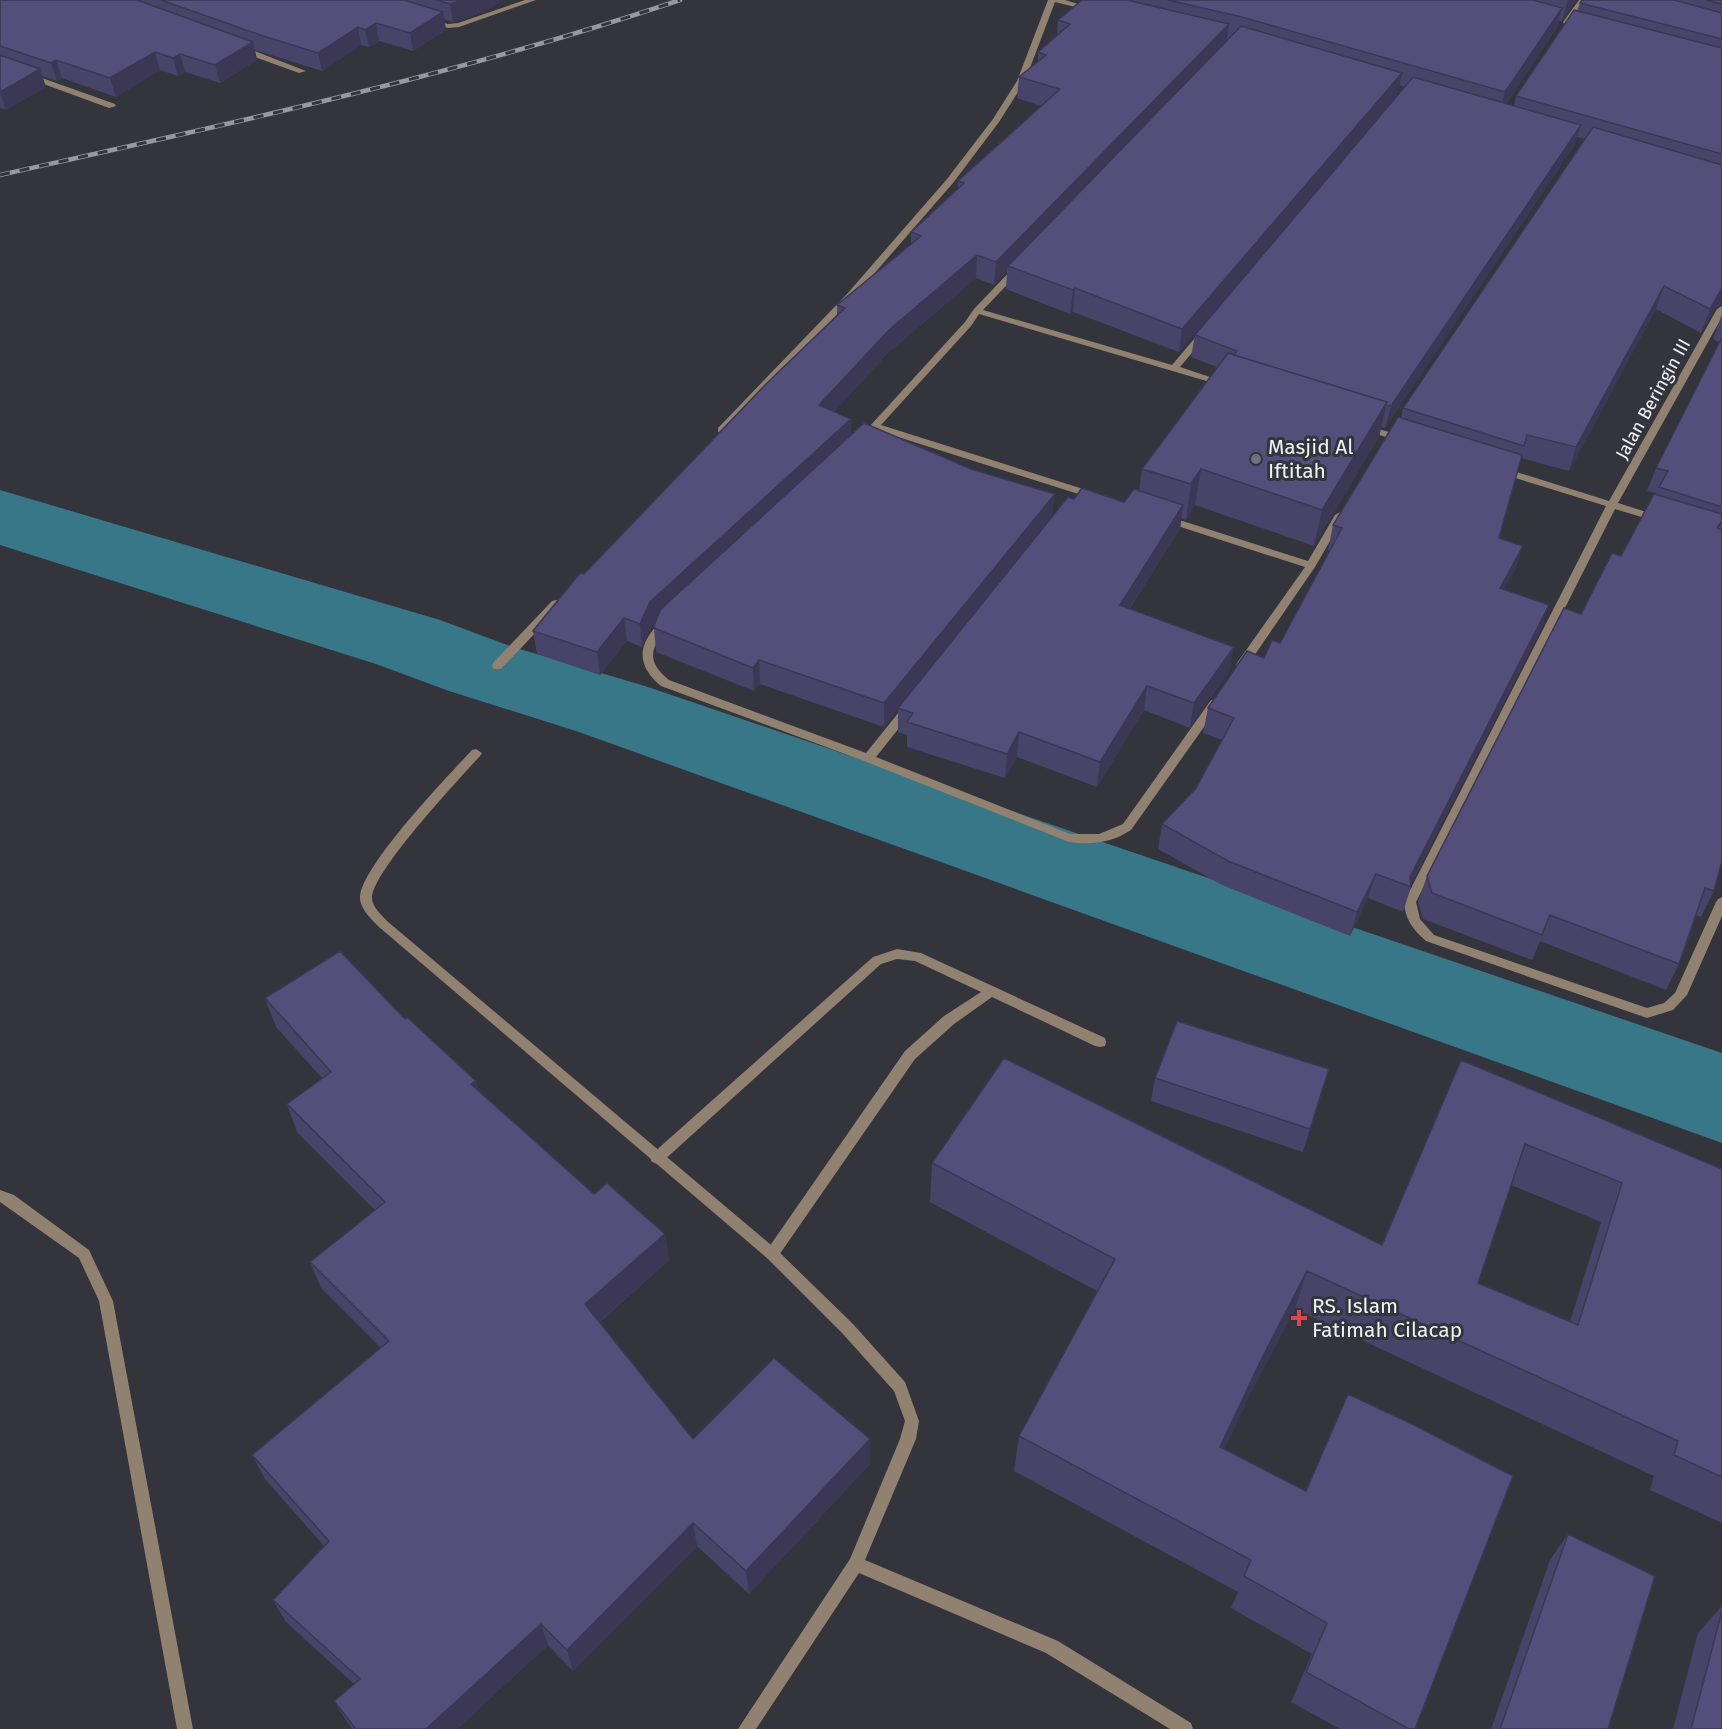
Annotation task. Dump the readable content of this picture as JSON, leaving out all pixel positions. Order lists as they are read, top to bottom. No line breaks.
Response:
{"streets":{"street":["Jalan Beringin III"]},"places":{"other":["Masjid Al Iftitah"],"health":["RS. Islam Fatimah Cilacap"]}}
